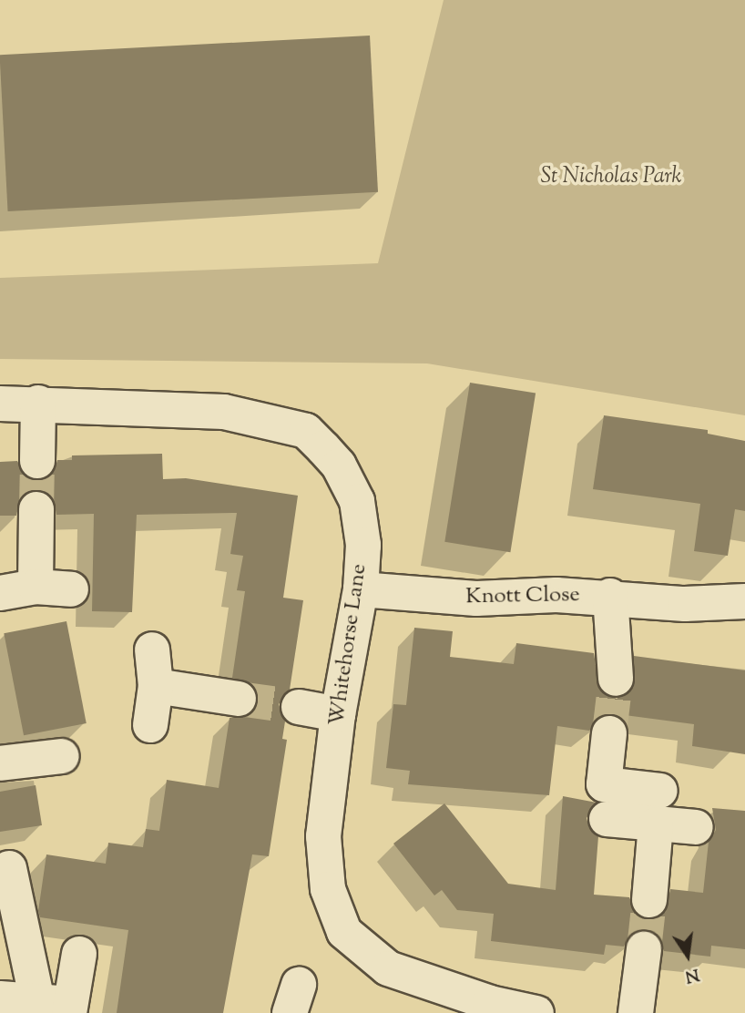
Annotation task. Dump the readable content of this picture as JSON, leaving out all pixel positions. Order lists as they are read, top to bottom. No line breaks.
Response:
{"streets":{"street":["Knott Close","Whitehorse Lane"]},"crossings":[["Knott Close","Whitehorse Lane"]],"parks":["St Nicholas Park"],"north":"bottom"}
